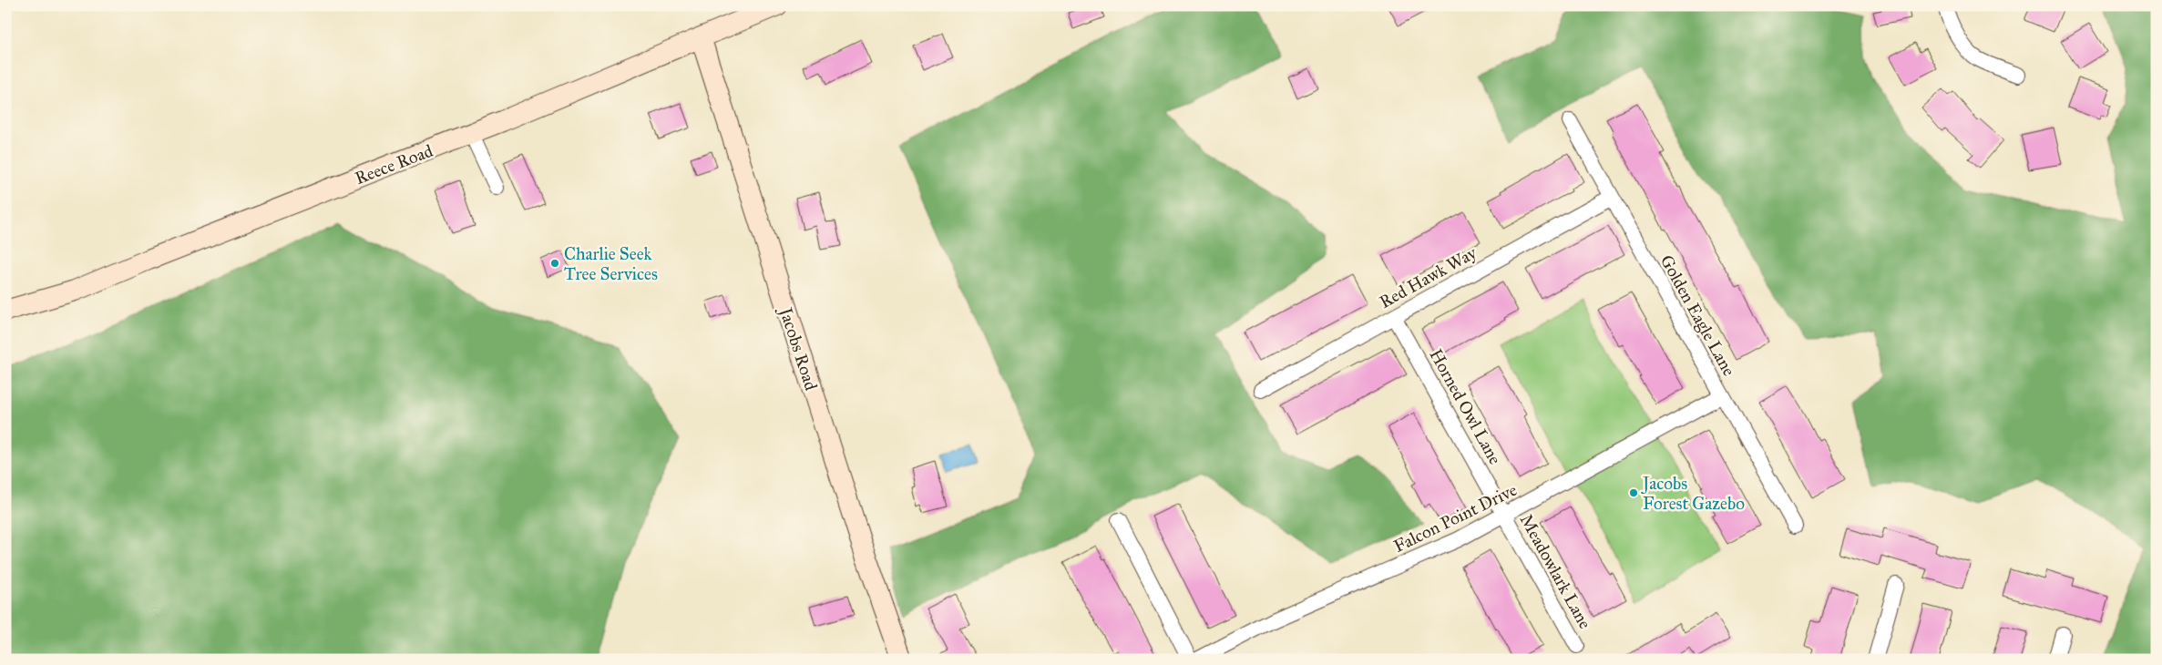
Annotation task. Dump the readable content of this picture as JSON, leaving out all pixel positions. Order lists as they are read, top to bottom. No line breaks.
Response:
{"streets":{"main road":["Reece Road","Jacobs Road"],"street":["Red Hawk Way","Golden Eagle Lane","Horned Owl Lane","Falcon Point Drive","Meadowlark Lane"]},"crossings":[["Reece Road","Jacobs Road"],["Red Hawk Way","Golden Eagle Lane"],["Red Hawk Way","Horned Owl Lane"],["Golden Eagle Lane","Falcon Point Drive"],["Horned Owl Lane","Falcon Point Drive"],["Horned Owl Lane","Meadowlark Lane"],["Falcon Point Drive","Meadowlark Lane"]],"places":["Charlie Seek Tree Services","Jacobs Forest Gazebo"]}
